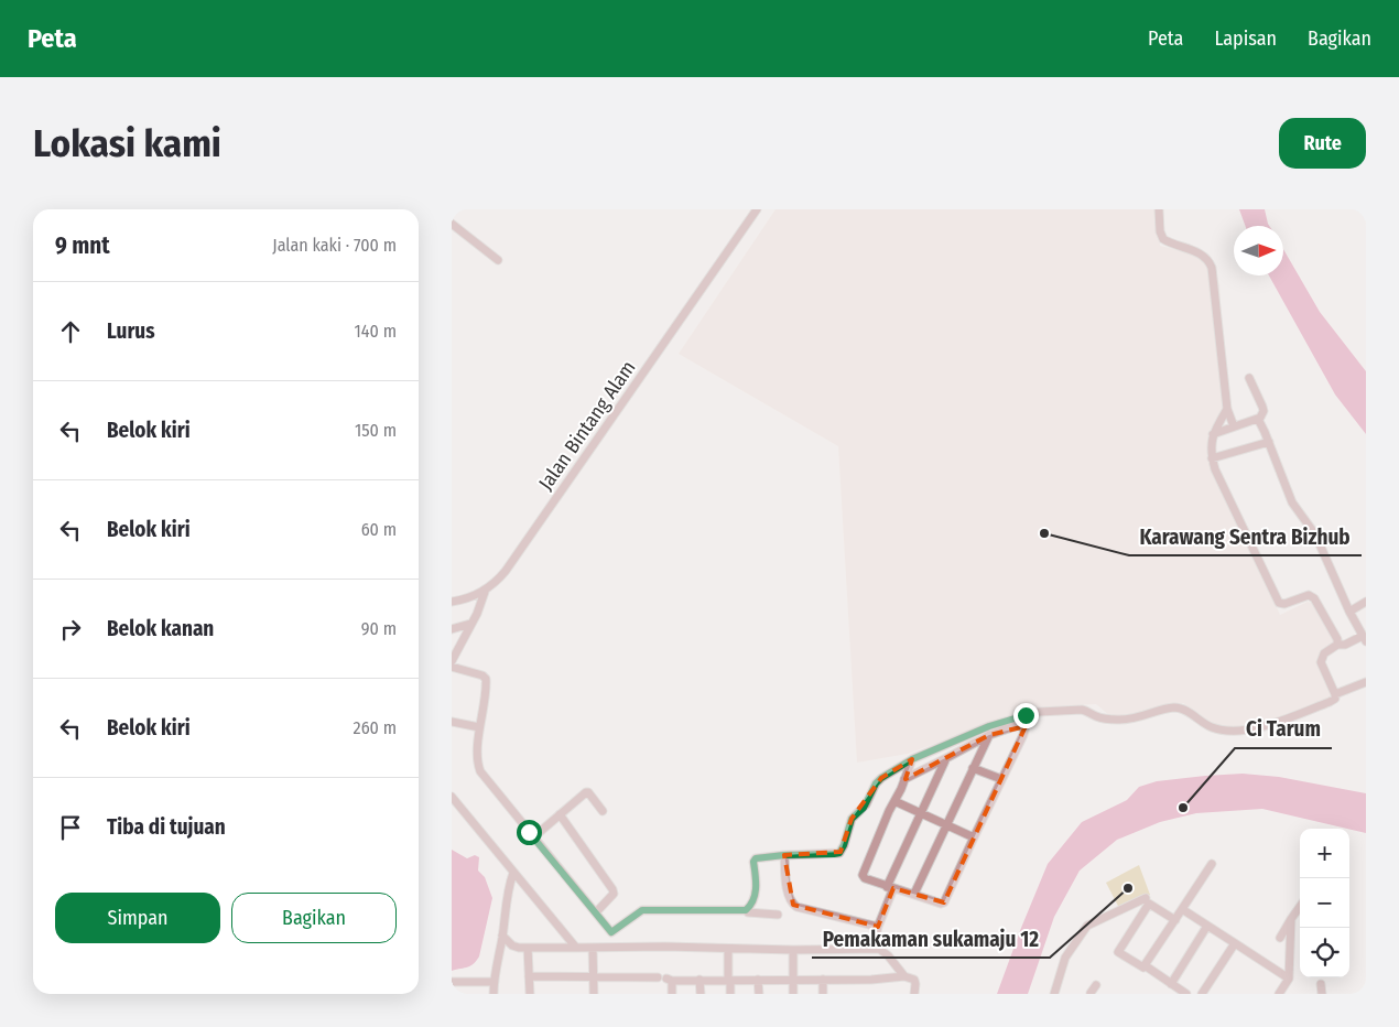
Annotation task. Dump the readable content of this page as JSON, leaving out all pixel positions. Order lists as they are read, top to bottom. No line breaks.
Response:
{"streets":{"street":["Jalan Bintang Alam"]},"places":["Karawang Sentra Bizhub","Ci Tarum","Pemakaman sukamaju 12"],"north":"right","page":{"header":"Peta","nav":["Peta","Lapisan","Bagikan"],"buttons":["Rute",["Simpan","Bagikan"]],"title":"Lokasi kami","heading":["9 mnt","Jalan kaki · 700 m"],"list":[["Lurus","140 m"],["Belok kiri","150 m"],["Belok kiri","60 m"],["Belok kanan","90 m"],["Belok kiri","260 m"],"Tiba di tujuan"],"map_buttons":["+","−"]}}
